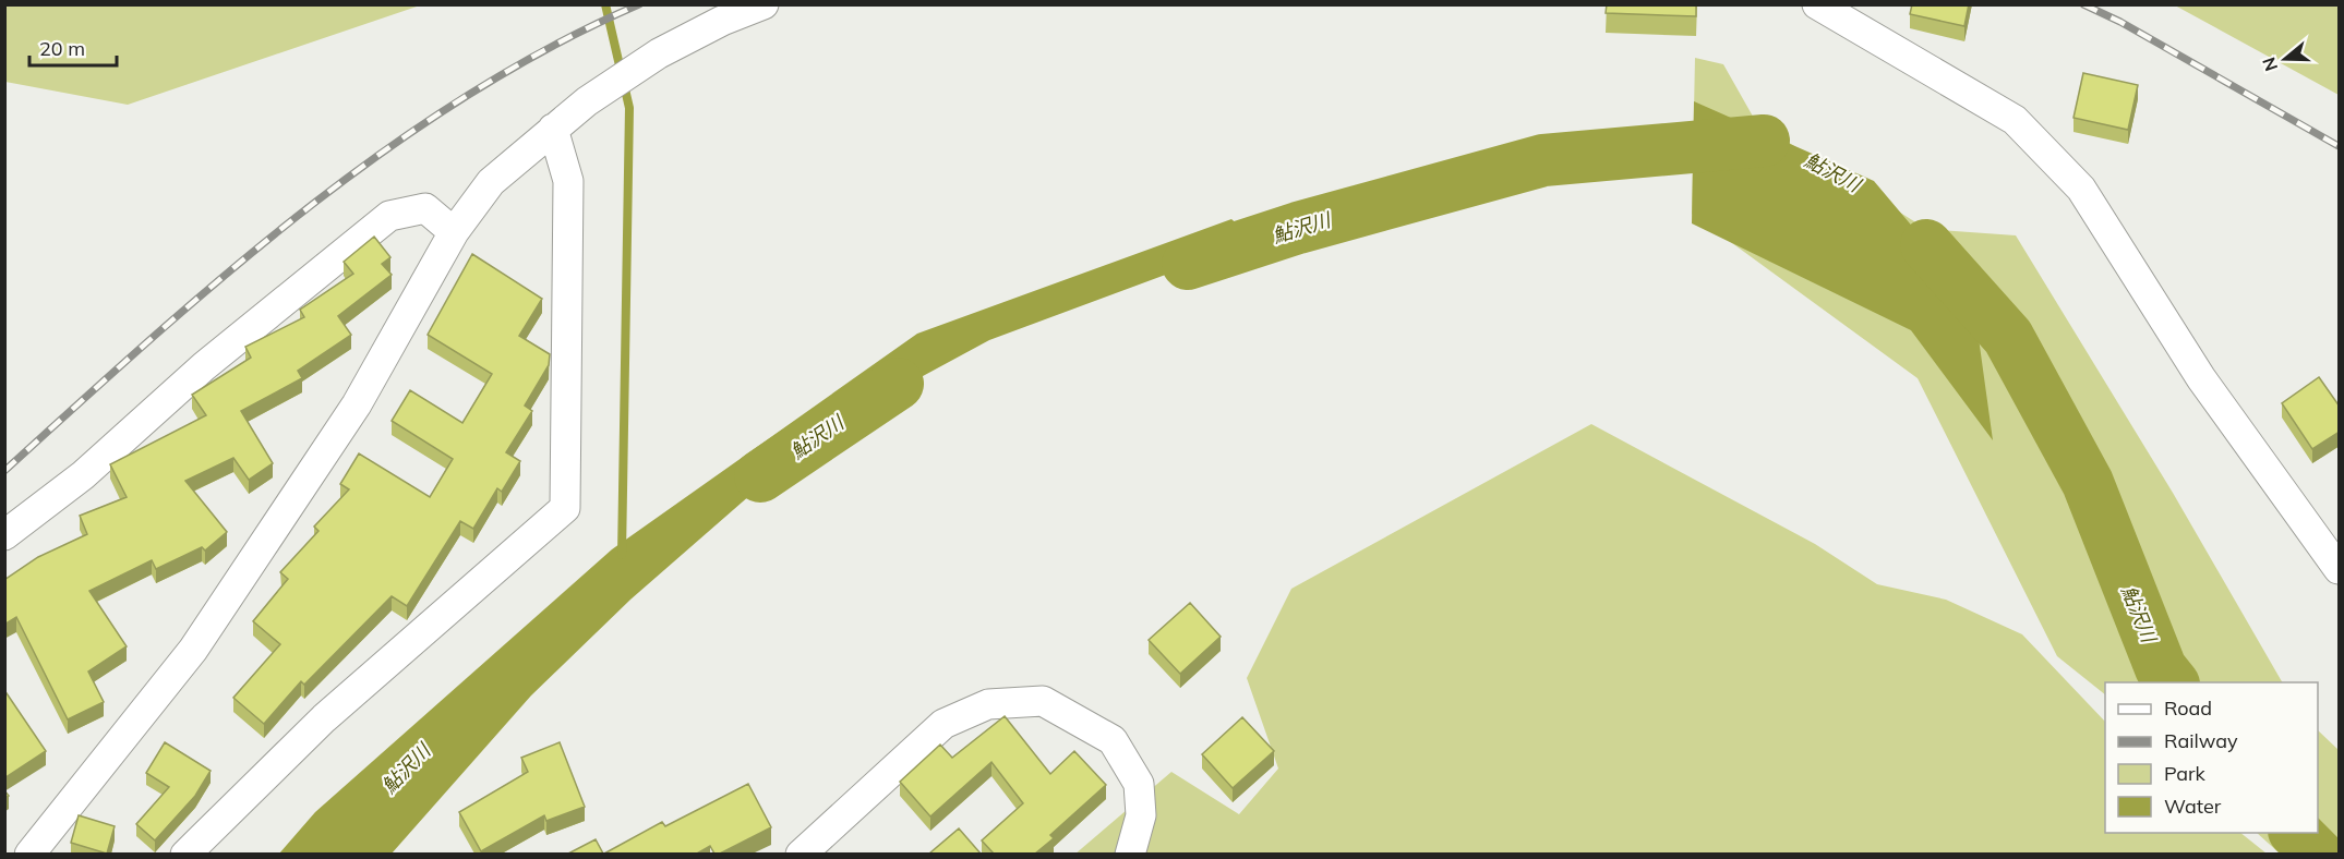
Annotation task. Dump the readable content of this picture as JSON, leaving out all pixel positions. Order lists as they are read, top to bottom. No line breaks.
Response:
{"water":["鮎沢川"],"legend":["Road","Railway","Park","Water"],"scale_bar":"20 m","north":"left"}
